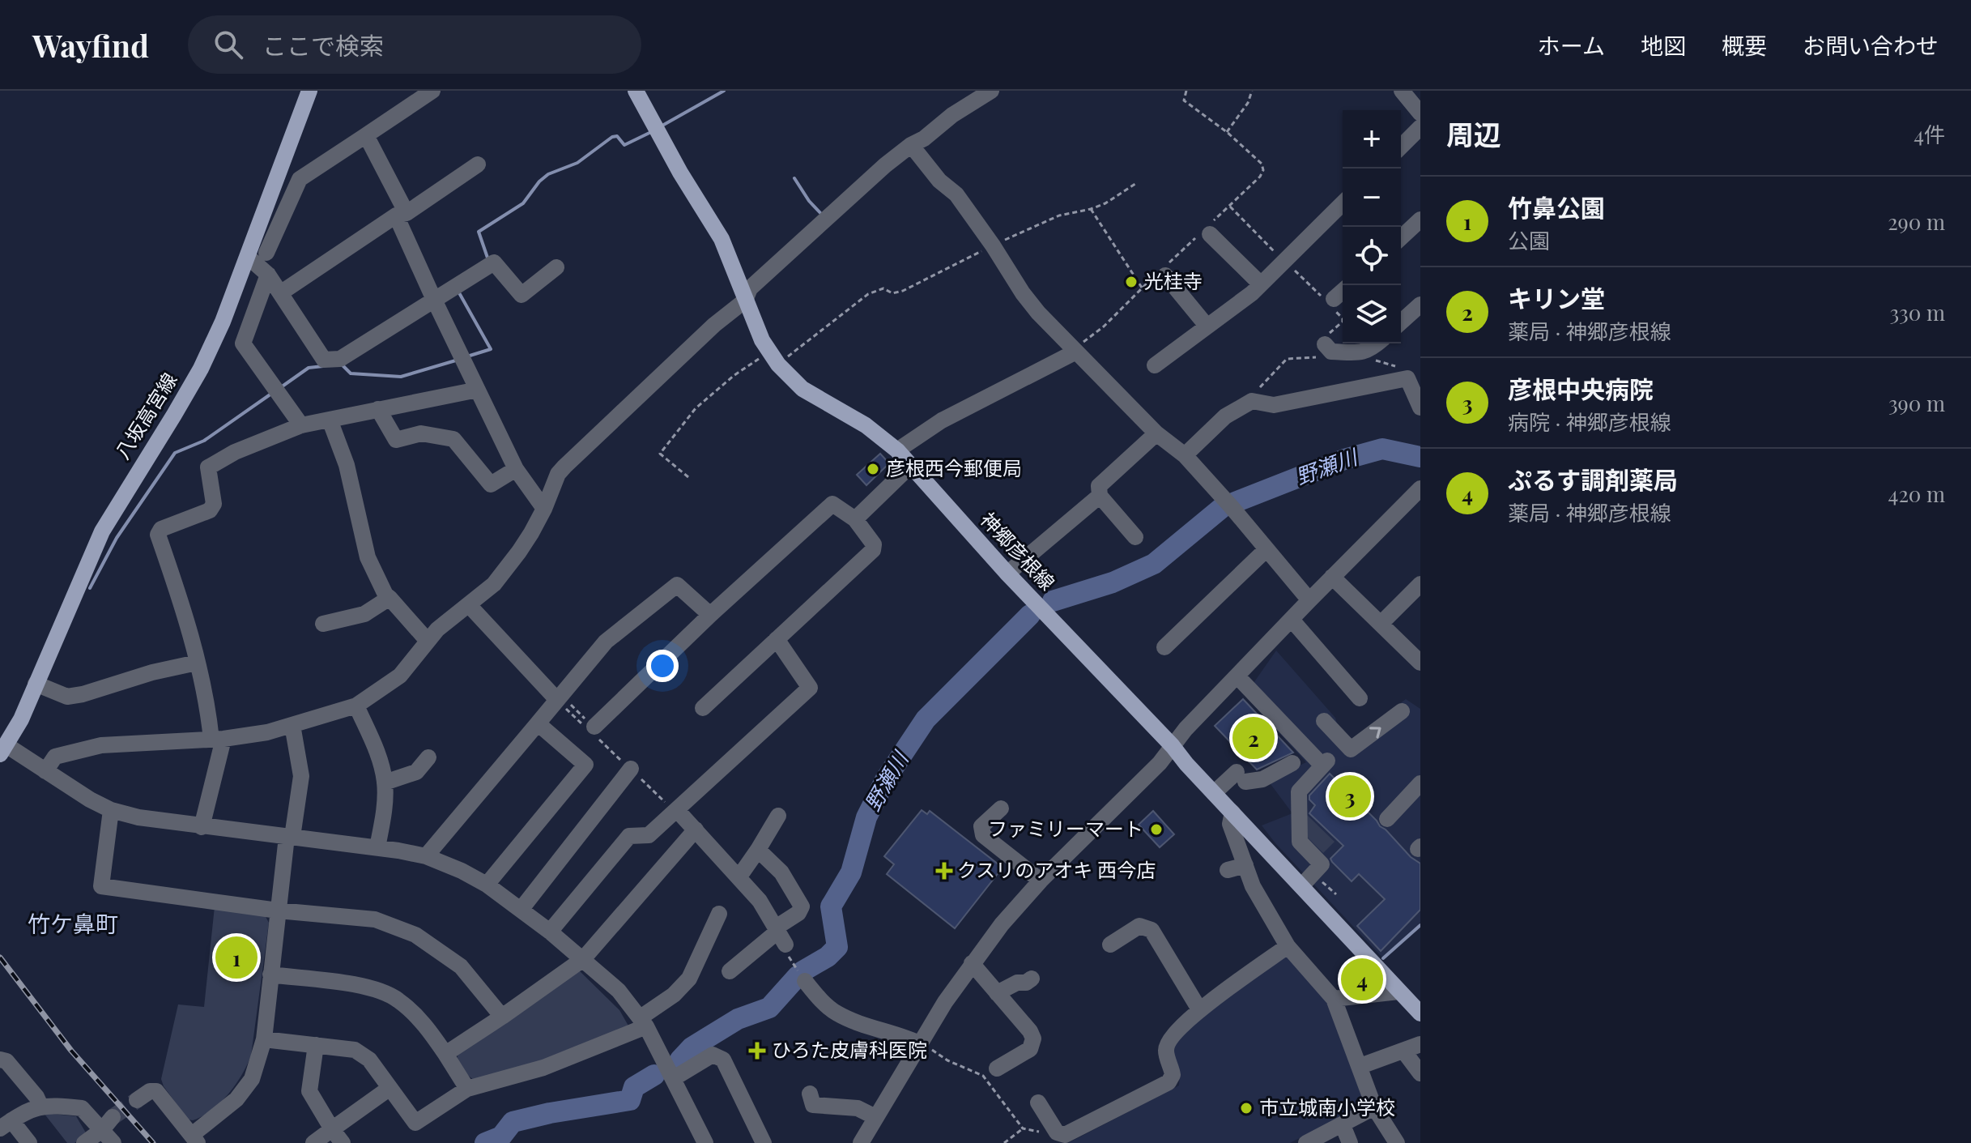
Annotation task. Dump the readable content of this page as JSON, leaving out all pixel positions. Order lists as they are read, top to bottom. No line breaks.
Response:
{"streets":{"main road":["八坂高宮線","神郷彦根線"]},"districts":["竹ケ鼻町"],"water":["野瀬川"],"places":{"other":["光桂寺","彦根西今郵便局","ファミリーマート","市立城南小学校"],"health":["クスリのアオキ 西今店","ひろた皮膚科医院"]},"page":{"header":"Wayfind","search":"ここで検索","nav":["ホーム","地図","概要","お問い合わせ"],"heading":["周辺","4件"],"map_buttons":["+","−"],"list":[{"mark":"1","name":"竹鼻公園","note":"公園","value":"290 m"},{"mark":"2","name":"キリン堂","note":"薬局 · 神郷彦根線","value":"330 m"},{"mark":"3","name":"彦根中央病院","note":"病院 · 神郷彦根線","value":"390 m"},{"mark":"4","name":"ぷるす調剤薬局","note":"薬局 · 神郷彦根線","value":"420 m"}],"pins":["2","3","1","4"]}}
